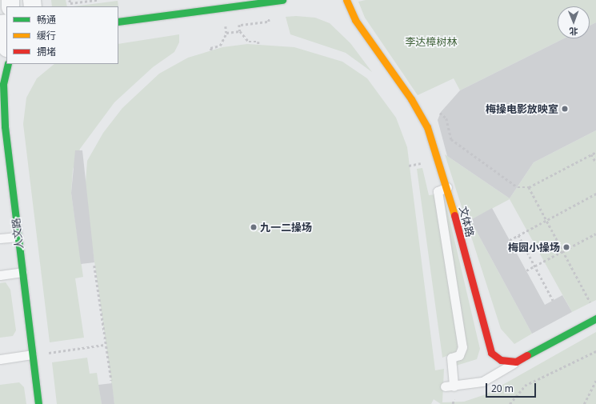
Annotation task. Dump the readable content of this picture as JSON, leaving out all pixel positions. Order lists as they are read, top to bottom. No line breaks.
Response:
{"streets":{"street":["文体路","人文路"]},"parks":["李达樟树林"],"places":["梅操电影放映室","九一二操场","梅园小操场"],"legend":["畅通","缓行","拥堵"],"scale_bar":"20 m","north":"bottom"}
